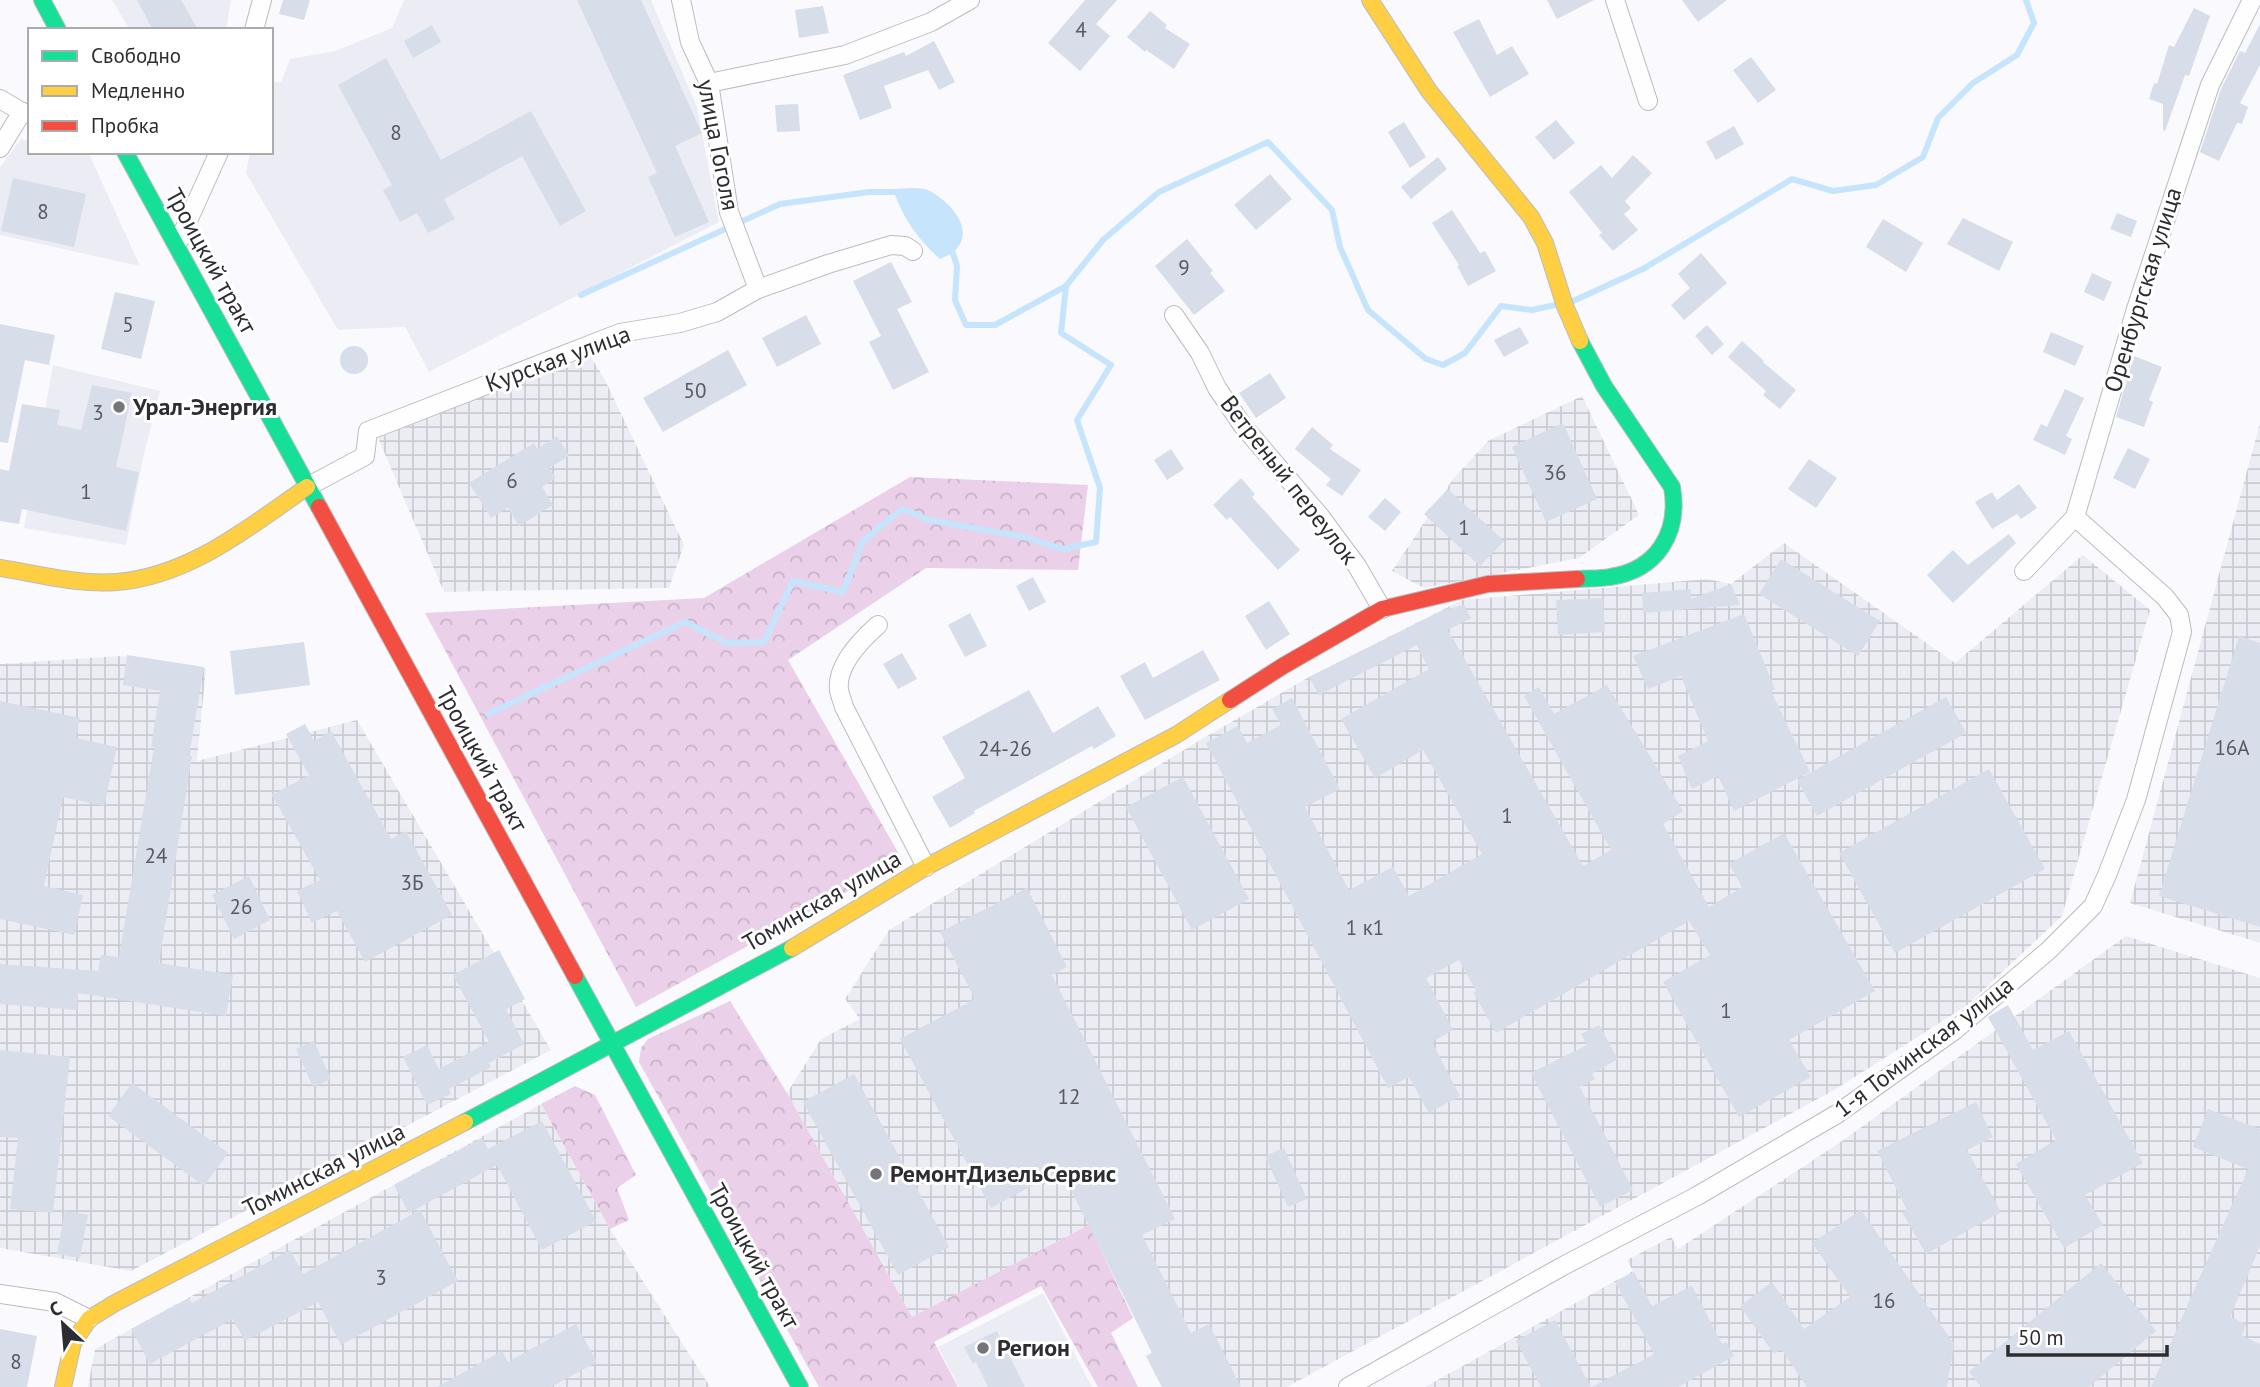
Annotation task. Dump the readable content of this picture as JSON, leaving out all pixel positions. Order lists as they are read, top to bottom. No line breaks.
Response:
{"streets":{"street":["улица Гоголя","Троицкий тракт","Оренбургская улица","Курская улица","Ветреный переулок","Томинская улица","1-я Томинская улица"]},"crossings":[["улица Гоголя","Курская улица"],["Троицкий тракт","Курская улица"],["Троицкий тракт","Томинская улица"],["Оренбургская улица","1-я Томинская улица"],["Ветреный переулок","Томинская улица"]],"places":["Урал-Энергия","РемонтДизельСервис","Регион"],"house_numbers":["4","8","8","9","5","50","3","36","6","1","1","16А","24-26","1","24","3Б","26","1 к1","1","12","3","16","8"],"legend":["Свободно","Медленно","Пробка"],"scale_bar":"50 m","north":"top left"}
